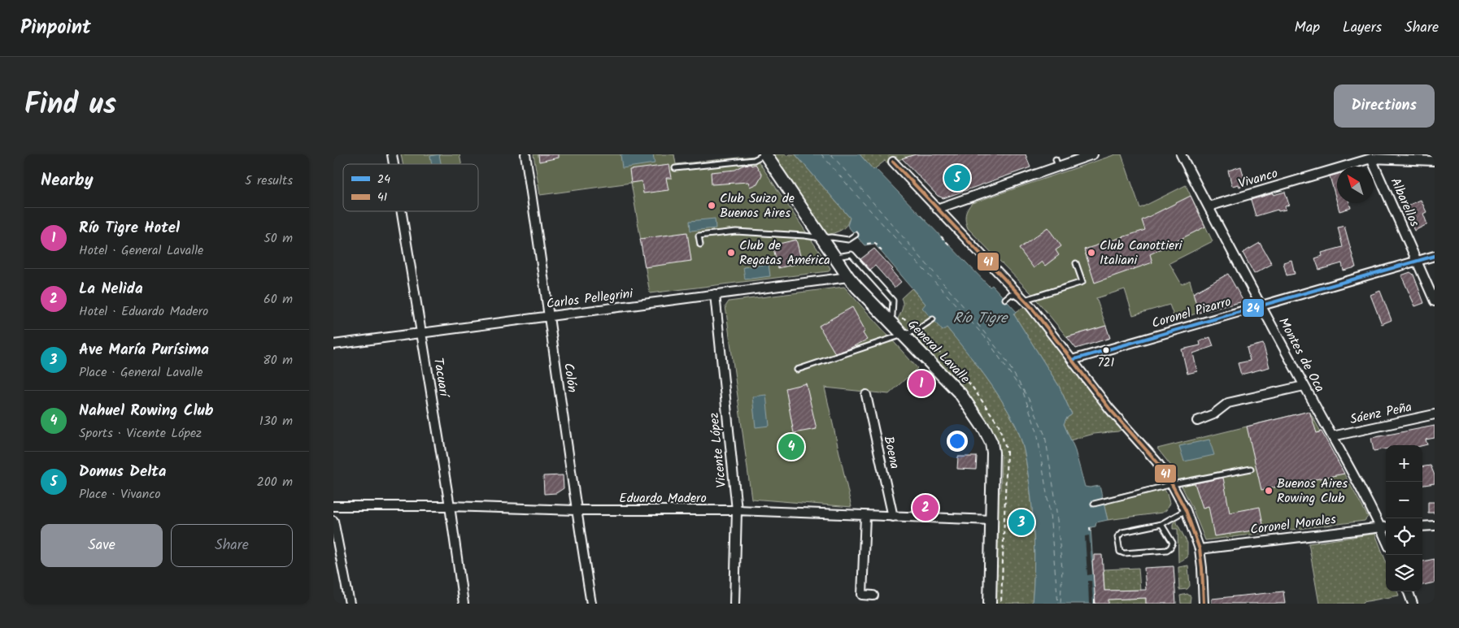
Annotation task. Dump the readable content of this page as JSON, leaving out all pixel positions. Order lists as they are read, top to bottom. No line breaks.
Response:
{"streets":{"street":["Vivanco","Albarellos","Carlos Pellegrini","Coronel Pizarro","General Lavalle","Montes de Oca","Tacuarí","Colón","Sáenz Peña","Vicente López","Boena","Eduardo Madero","Coronel Morales"]},"crossings":[["Vivanco","Albarellos"],["Vivanco","Montes de Oca"],["Albarellos","Coronel Pizarro"],["Carlos Pellegrini","General Lavalle"],["Carlos Pellegrini","Tacuarí"],["Carlos Pellegrini","Colón"],["Carlos Pellegrini","Vicente López"],["Coronel Pizarro","Montes de Oca"],["General Lavalle","Eduardo Madero"],["Montes de Oca","Sáenz Peña"],["Montes de Oca","Coronel Morales"],["Tacuarí","Eduardo Madero"],["Colón","Eduardo Madero"],["Vicente López","Eduardo Madero"],["Boena","Eduardo Madero"]],"water":["Río Tigre"],"places":["Club Suizo de Buenos Aires","Club de Regatas América","Club Canottieri Italiani","721","Buenos Aires Rowing Club"],"lines":["transit line 41","transit line 24"],"legend":["24","41"],"north":"top left","page":{"header":"Pinpoint","nav":["Map","Layers","Share"],"title":"Find us","buttons":["Directions",["Save","Share"]],"heading":["Nearby","5 results"],"pins":["5","1","4","2","3"],"list":[{"mark":"1","name":"Río Tigre Hotel","note":"Hotel · General Lavalle","value":"50 m"},{"mark":"2","name":"La Nelida","note":"Hotel · Eduardo Madero","value":"60 m"},{"mark":"3","name":"Ave María Purísima","note":"Place · General Lavalle","value":"80 m"},{"mark":"4","name":"Nahuel Rowing Club","note":"Sports · Vicente López","value":"130 m"},{"mark":"5","name":"Domus Delta","note":"Place · Vivanco","value":"200 m"}],"map_buttons":["+","−"]}}
